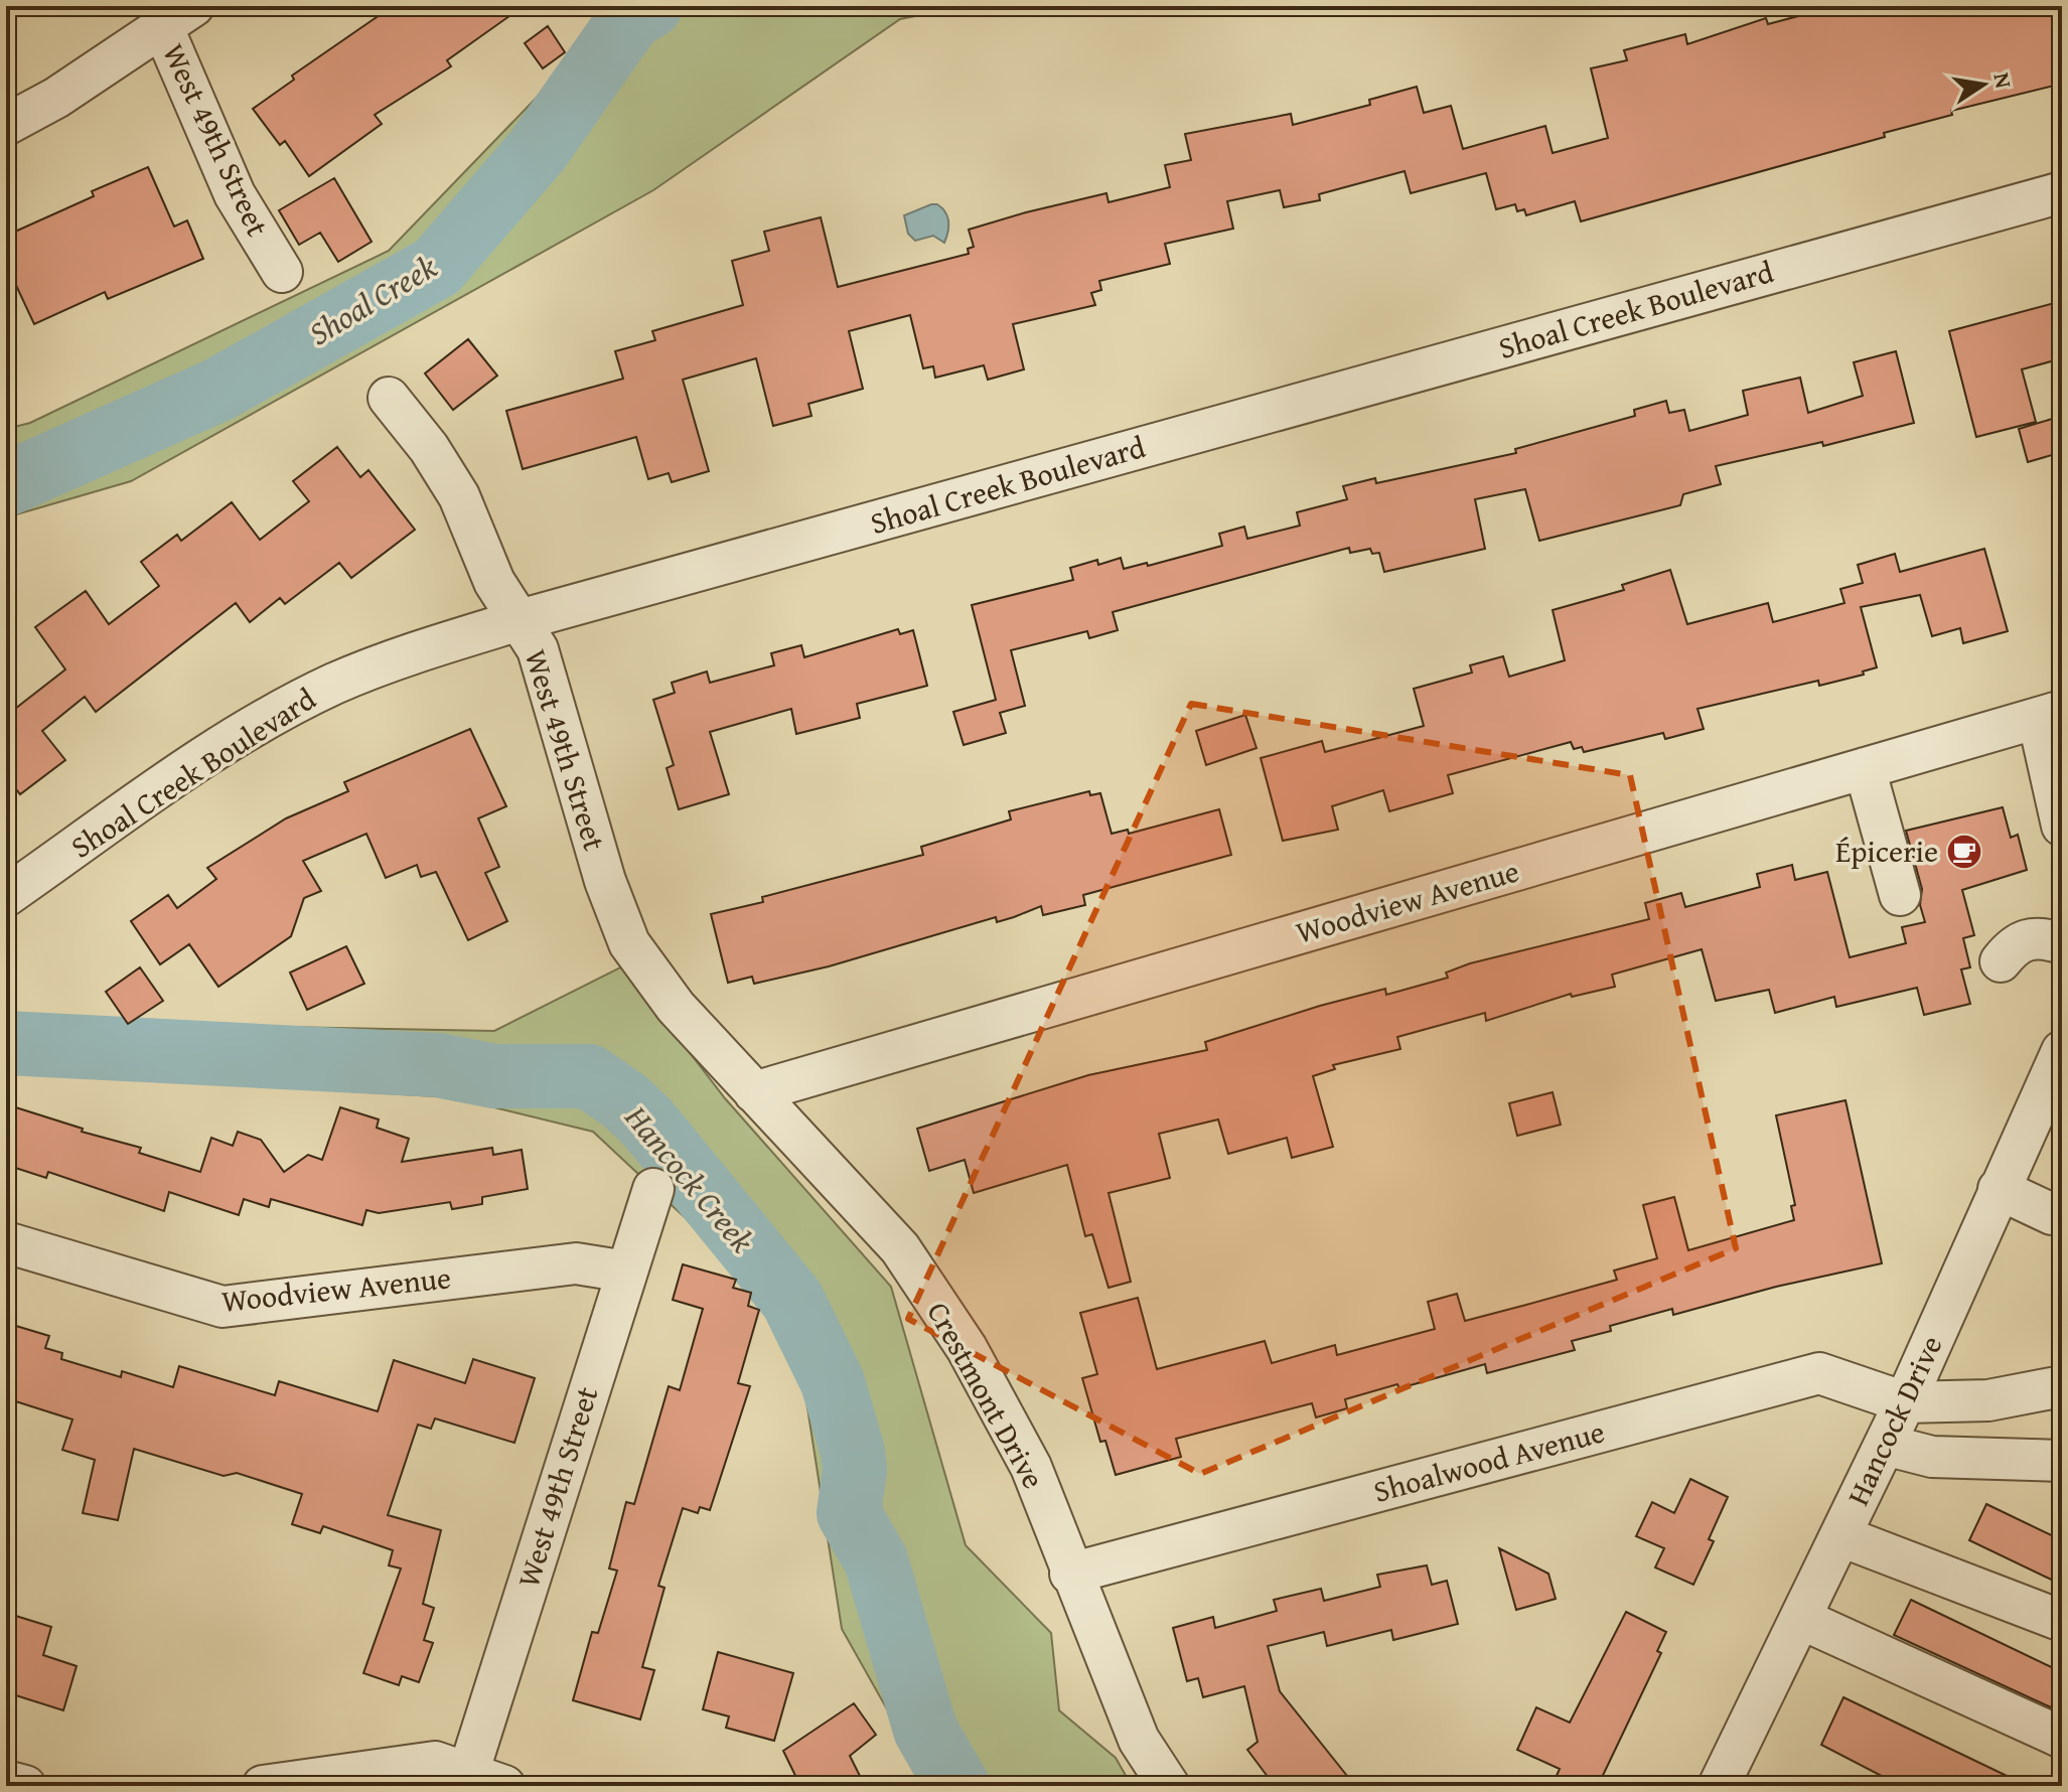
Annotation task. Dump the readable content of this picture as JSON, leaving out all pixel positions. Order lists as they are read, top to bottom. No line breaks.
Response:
{"streets":{"street":["West 49th Street","Shoal Creek Boulevard","Woodview Avenue","Crestmont Drive","Hancock Drive","Shoalwood Avenue"]},"crossings":[["West 49th Street","Shoal Creek Boulevard"],["West 49th Street","Woodview Avenue"],["West 49th Street","Crestmont Drive"],["Woodview Avenue","Crestmont Drive"],["Crestmont Drive","Shoalwood Avenue"],["Hancock Drive","Shoalwood Avenue"]],"water":["Shoal Creek","Hancock Creek"],"places":{"cafe":["Épicerie"]},"north":"right"}
